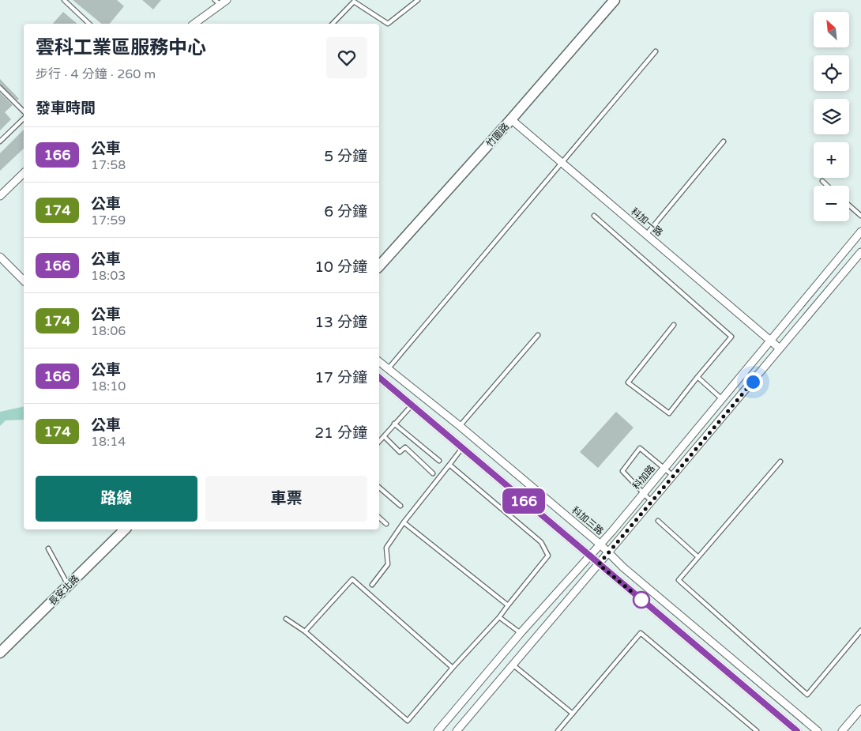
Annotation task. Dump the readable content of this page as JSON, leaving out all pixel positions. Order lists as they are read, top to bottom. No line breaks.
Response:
{"streets":{"street":["竹圍路","科加一路","科加路","科加三路","長安北路"]},"crossings":[["竹圍路","科加一路"],["科加一路","科加路"],["科加路","科加三路"]],"lines":["bus line 166"],"north":"top left","page":{"on_map":"166","map_buttons":["+","−"],"heading":[["雲科工業區服務中心","步行 · 4 分鐘 · 260 m"],"發車時間"],"list":[{"mark":"166","name":"公車","note":"17:58","value":"5 分鐘"},{"mark":"174","name":"公車","note":"17:59","value":"6 分鐘"},{"mark":"166","name":"公車","note":"18:03","value":"10 分鐘"},{"mark":"174","name":"公車","note":"18:06","value":"13 分鐘"},{"mark":"166","name":"公車","note":"18:10","value":"17 分鐘"},{"mark":"174","name":"公車","note":"18:14","value":"21 分鐘"}],"buttons":["路線","車票"]}}
